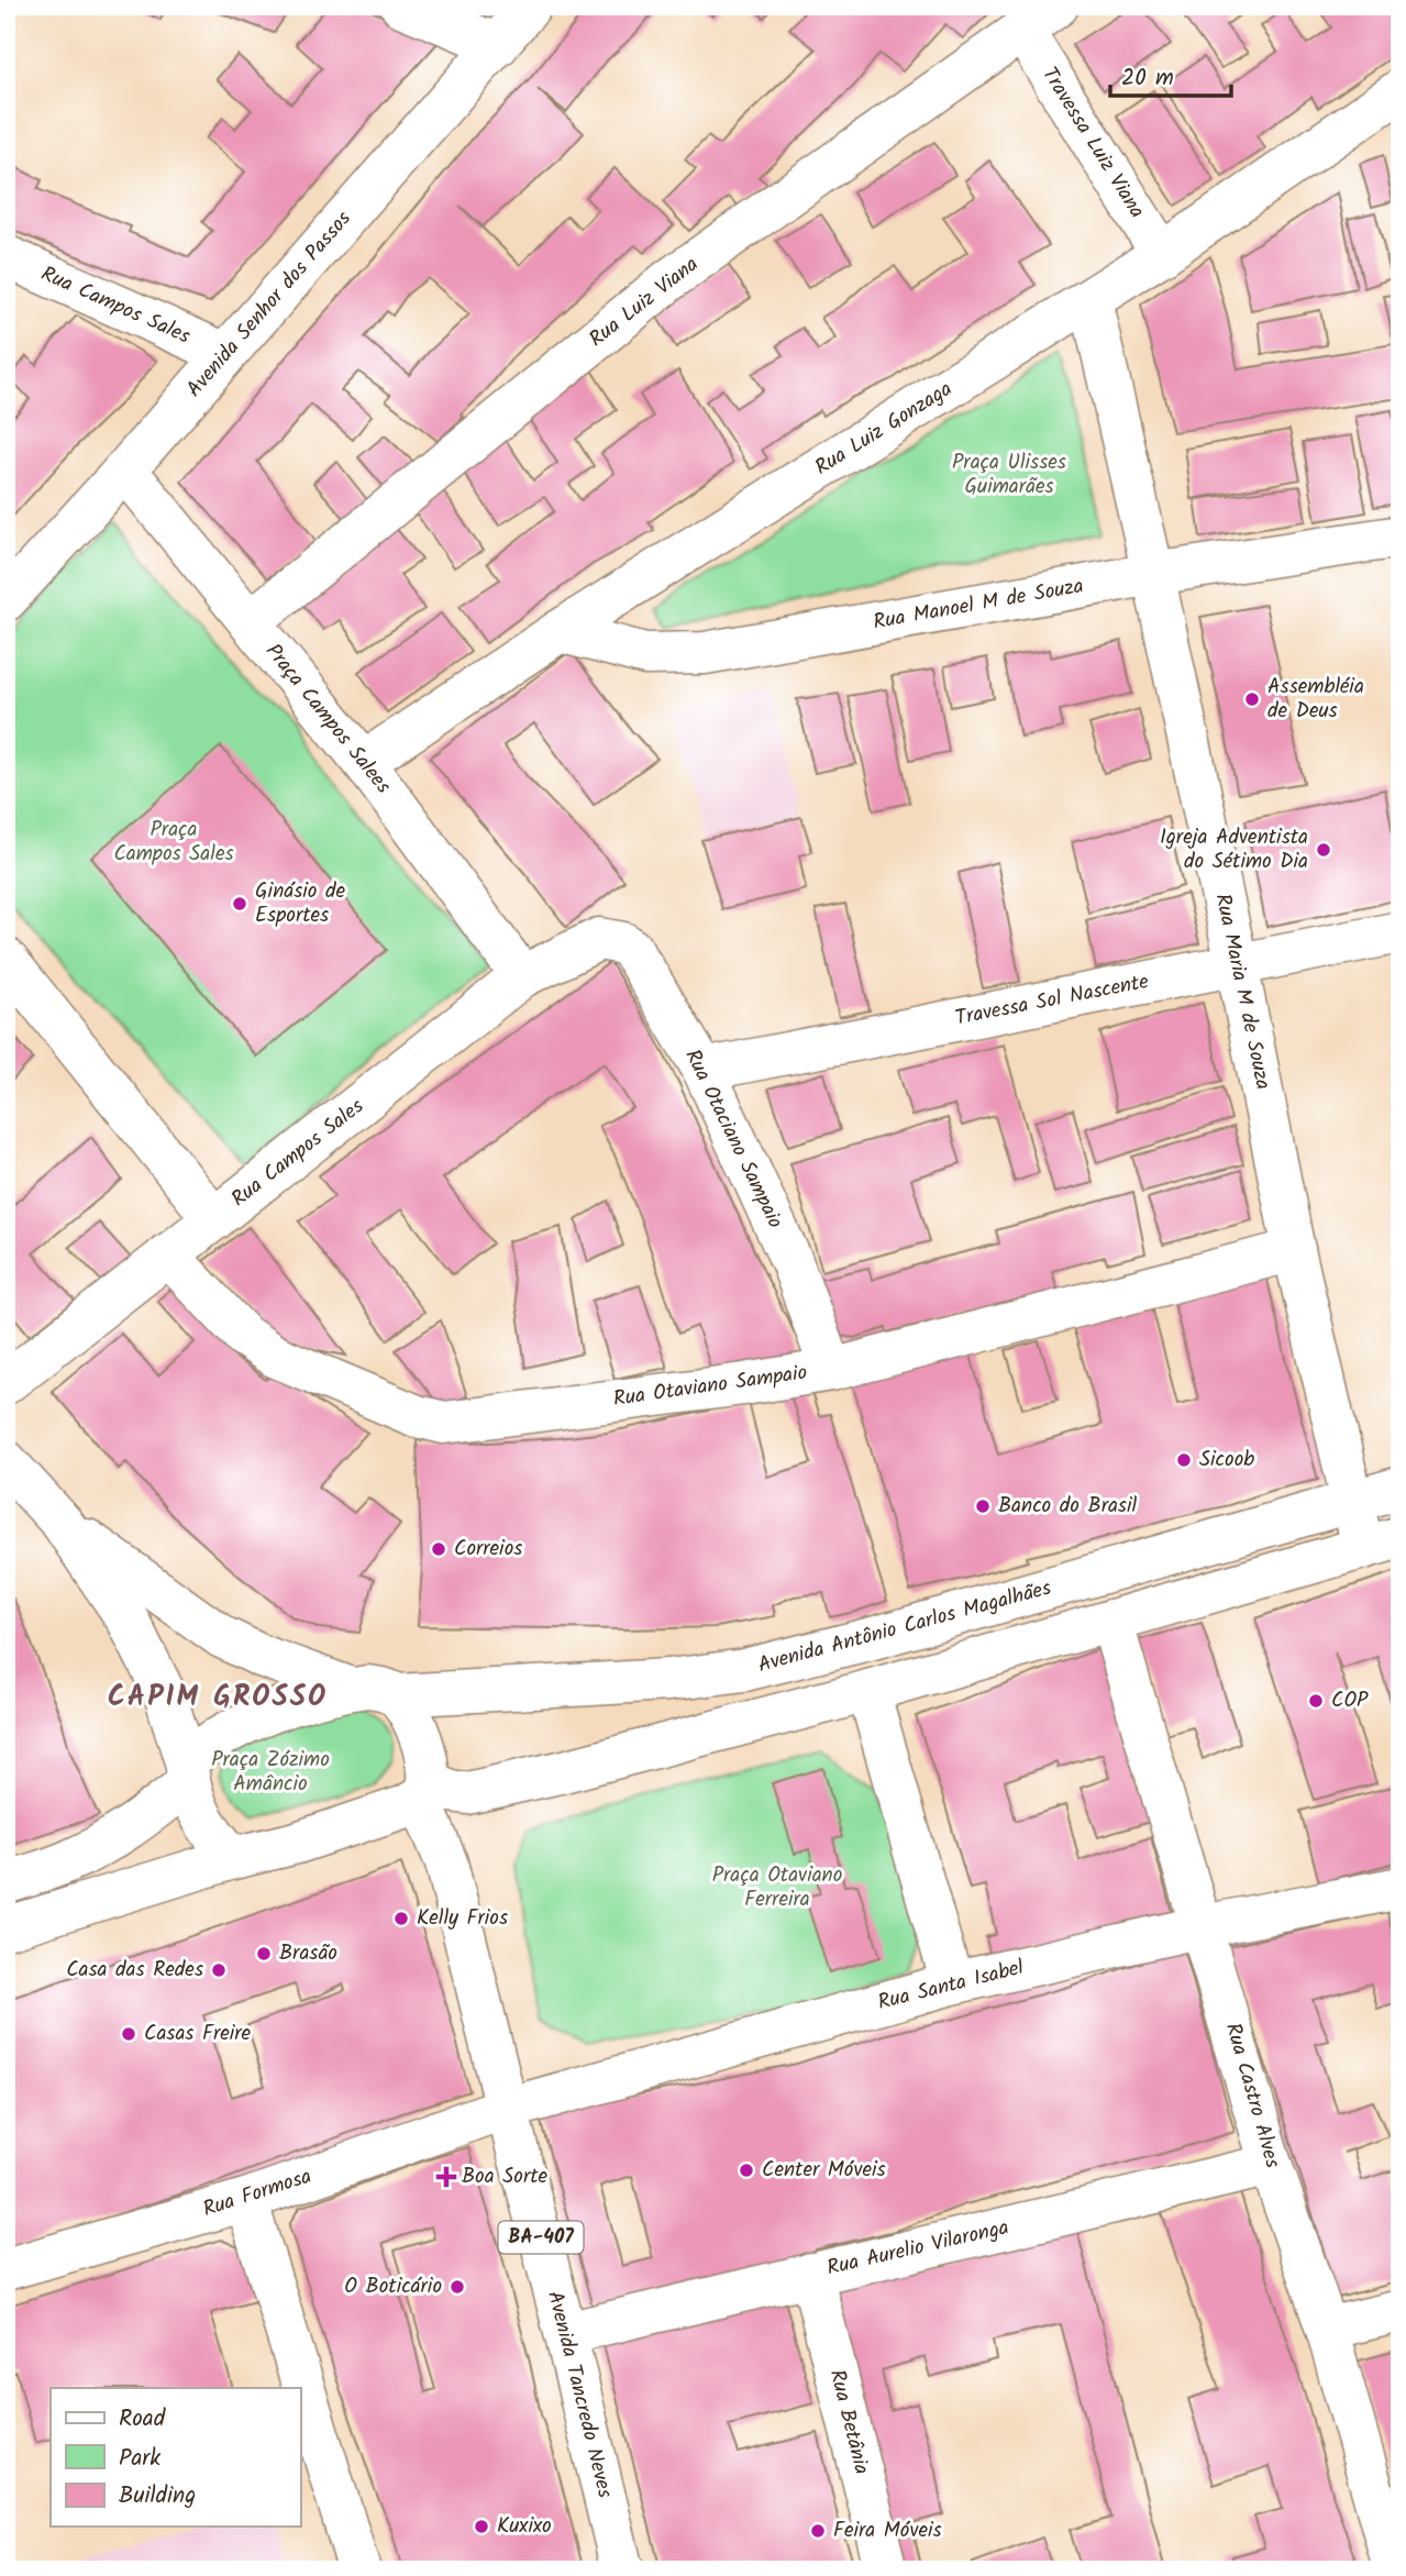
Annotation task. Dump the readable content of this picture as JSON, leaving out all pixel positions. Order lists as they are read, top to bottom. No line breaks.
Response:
{"streets":{"street":["Travessa Luiz Viana","Rua Luiz Viana","Avenida Senhor dos Passos","Rua Campos Sales","Rua Luiz Gonzaga","Rua Manoel M de Souza","Praça Campos Salees","Rua Maria M de Souza","Travessa Sol Nascente","Rua Otaciano Sampaio","Rua Otaviano Sampaio","Avenida Antônio Carlos Magalhães","Rua Santa Isabel","Rua Castro Alves","Rua Formosa","BA-407","Rua Aurelio Vilaronga","Avenida Tancredo Neves","Rua Betânia"]},"crossings":[["Travessa Luiz Viana","Rua Luiz Viana"],["Travessa Luiz Viana","Rua Luiz Gonzaga"],["Rua Luiz Viana","Praça Campos Salees"],["Avenida Senhor dos Passos","Rua Campos Sales"],["Avenida Senhor dos Passos","Praça Campos Salees"],["Rua Campos Sales","Praça Campos Salees"],["Rua Campos Sales","Rua Otaciano Sampaio"],["Rua Campos Sales","Rua Otaviano Sampaio"],["Rua Luiz Gonzaga","Rua Manoel M de Souza"],["Rua Luiz Gonzaga","Praça Campos Salees"],["Rua Luiz Gonzaga","Rua Maria M de Souza"],["Rua Manoel M de Souza","Rua Maria M de Souza"],["Rua Maria M de Souza","Travessa Sol Nascente"],["Rua Maria M de Souza","Rua Otaviano Sampaio"],["Rua Maria M de Souza","Avenida Antônio Carlos Magalhães"],["Travessa Sol Nascente","Rua Otaciano Sampaio"],["Rua Otaciano Sampaio","Rua Otaviano Sampaio"],["Rua Santa Isabel","Rua Castro Alves"],["Rua Santa Isabel","Rua Formosa"],["Rua Santa Isabel","Avenida Tancredo Neves"],["Rua Castro Alves","Rua Aurelio Vilaronga"],["Rua Formosa","Avenida Tancredo Neves"],["Rua Aurelio Vilaronga","Avenida Tancredo Neves"],["Rua Aurelio Vilaronga","Rua Betânia"]],"districts":["CAPIM GROSSO"],"parks":["Praça Ulisses Guimarães","Praça Campos Sales","Praça Zózimo Amâncio","Praça Otaviano Ferreira"],"places":{"other":["Assembléia de Deus","Igreja Adventista do Sétimo Dia","Ginásio de Esportes","Sicoob","Banco do Brasil","Correios","COP","Kelly Frios","Brasão","Casa das Redes","Casas Freire","Center Móveis","O Boticário","Kuxixo","Feira Móveis"],"health":["Boa Sorte"]},"legend":["Road","Park","Building"],"scale_bar":"20 m"}
